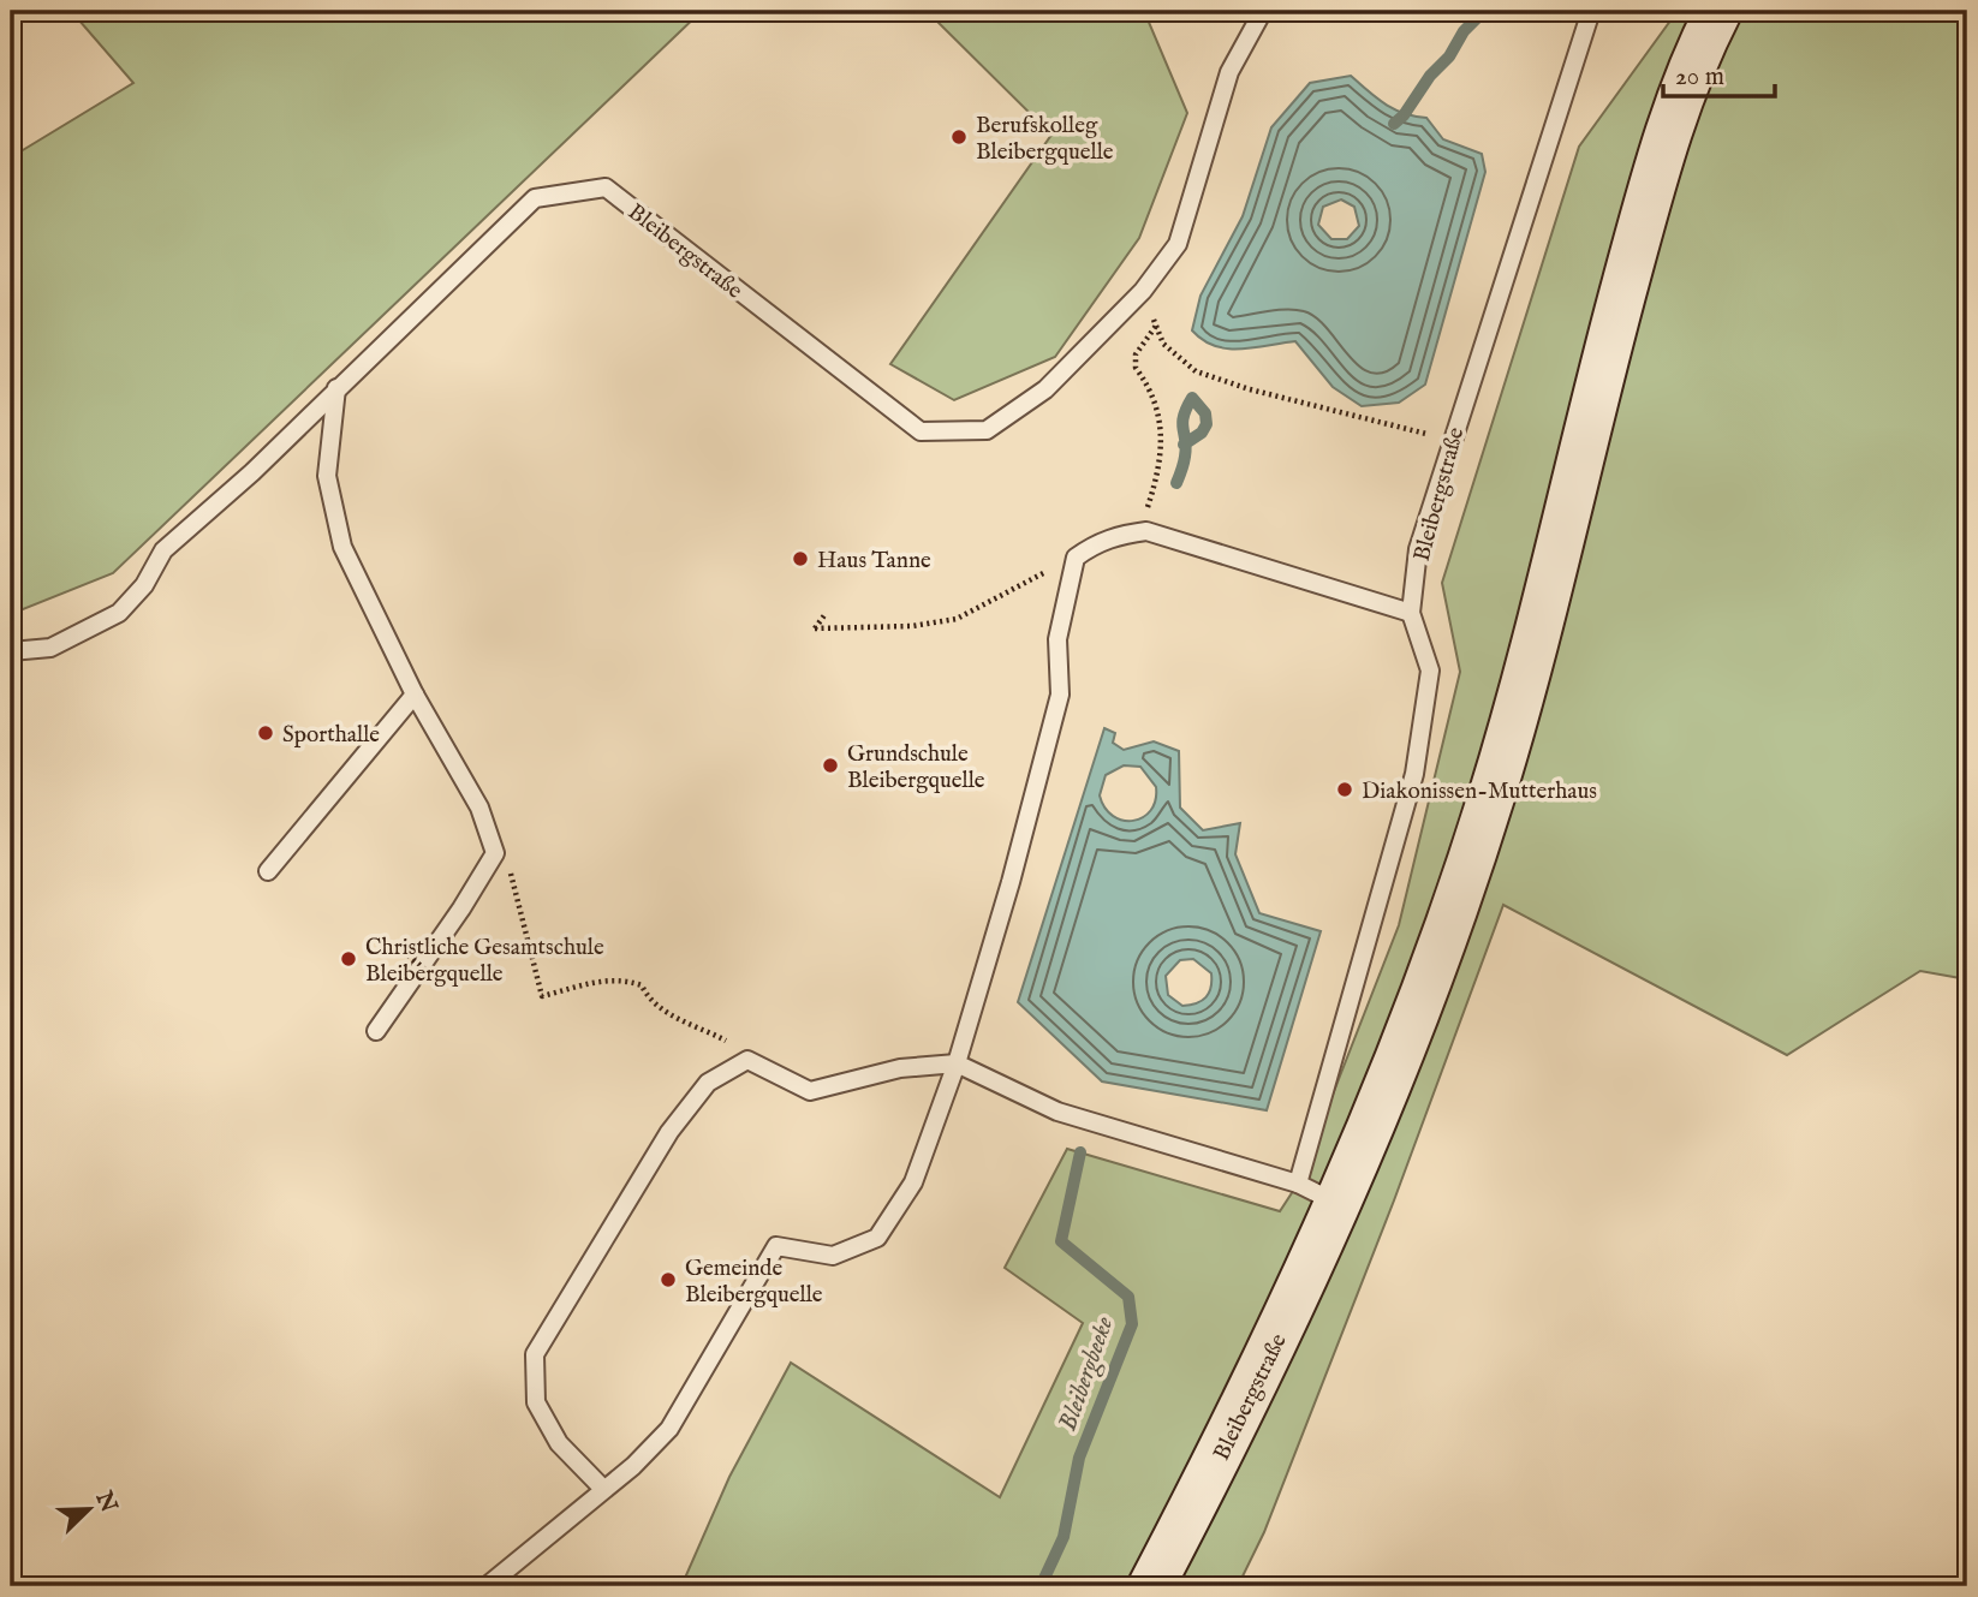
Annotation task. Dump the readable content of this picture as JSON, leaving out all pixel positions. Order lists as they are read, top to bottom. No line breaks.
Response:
{"streets":{"street":["Bleibergstraße"]},"water":["Bleibergbeeke"],"places":["Berufskolleg Bleibergquelle","Haus Tanne","Sporthalle","Grundschule Bleibergquelle","Diakonissen-Mutterhaus","Christliche Gesamtschule Bleibergquelle","Gemeinde Bleibergquelle"],"scale_bar":"20 m","north":"top right"}
